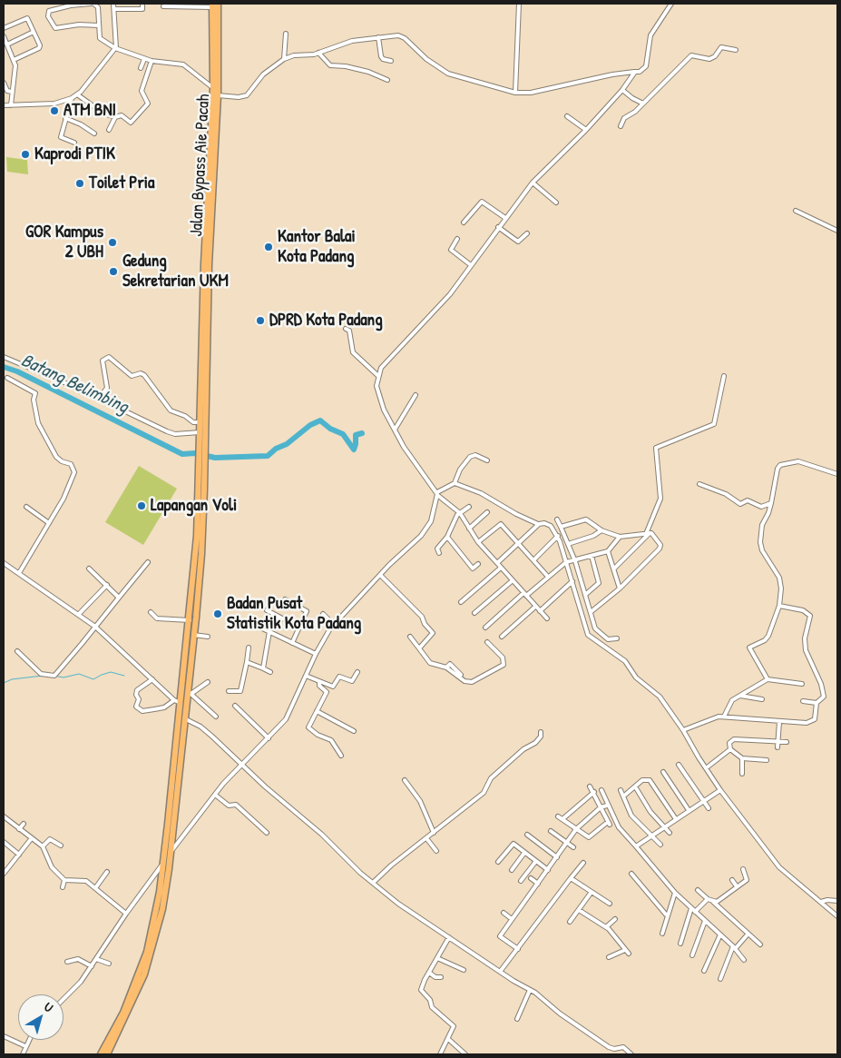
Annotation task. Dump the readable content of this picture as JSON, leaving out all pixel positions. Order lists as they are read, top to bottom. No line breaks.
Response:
{"streets":{"highway":["Jalan Bypass Aie Pacah"]},"water":["Batang Belimbing"],"places":["ATM BNI","Kaprodi PTIK","Toilet Pria","GOR Kampus 2 UBH","Kantor Balai Kota Padang","Gedung Sekretarian UKM","DPRD Kota Padang","Lapangan Voli","Badan Pusat Statistik Kota Padang"],"north":"top right"}
